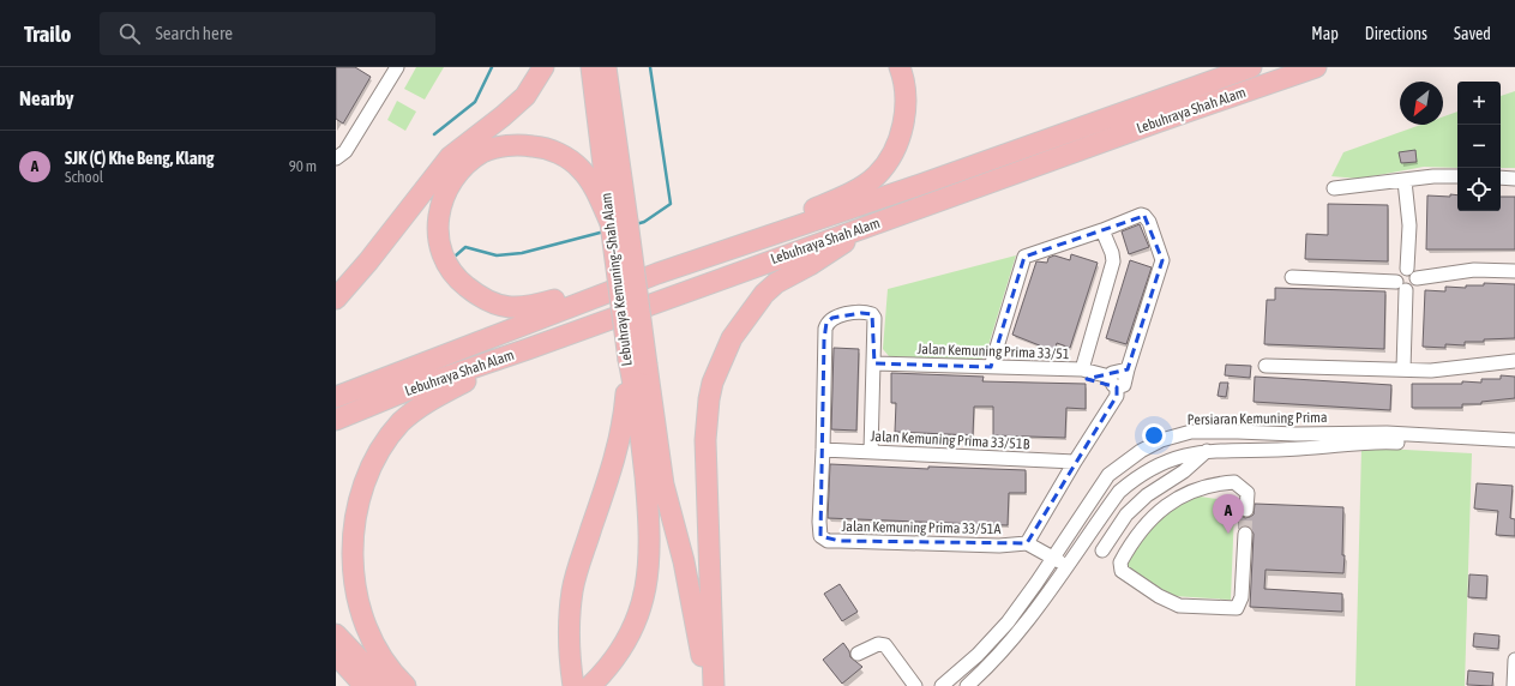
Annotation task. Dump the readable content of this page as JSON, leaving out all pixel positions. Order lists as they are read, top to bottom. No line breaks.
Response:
{"streets":{"highway":["Lebuhraya Shah Alam","Lebuhraya Kemuning–Shah Alam"],"street":["Jalan Kemuning Prima 33/51","Persiaran Kemuning Prima","Jalan Kemuning Prima 33/51B","Jalan Kemuning Prima 33/51A"]},"crossings":[["Jalan Kemuning Prima 33/51B","Jalan Kemuning Prima 33/51A"]],"north":"bottom left","page":{"header":"Trailo","search":"Search here","nav":["Map","Directions","Saved"],"heading":"Nearby","map_buttons":["+","−"],"list":[{"mark":"A","name":"SJK (C) Khe Beng, Klang","note":"School","value":"90 m"}],"pins":"A"}}
